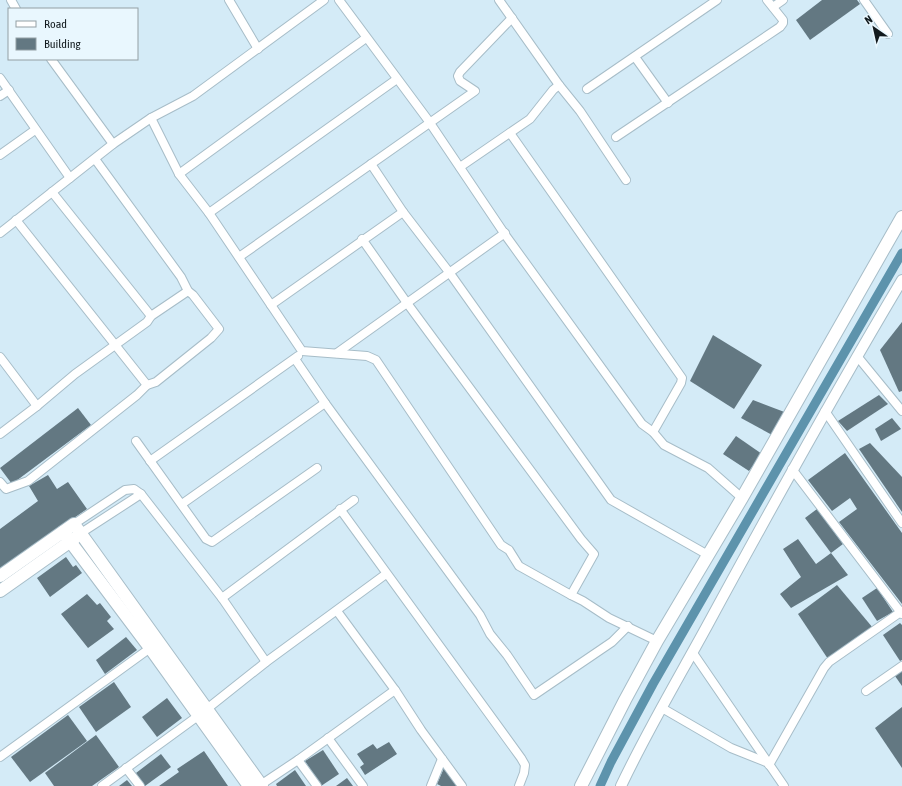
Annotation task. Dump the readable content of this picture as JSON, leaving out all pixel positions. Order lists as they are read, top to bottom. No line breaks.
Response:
{"legend":["Road","Building"],"north":"top left"}
